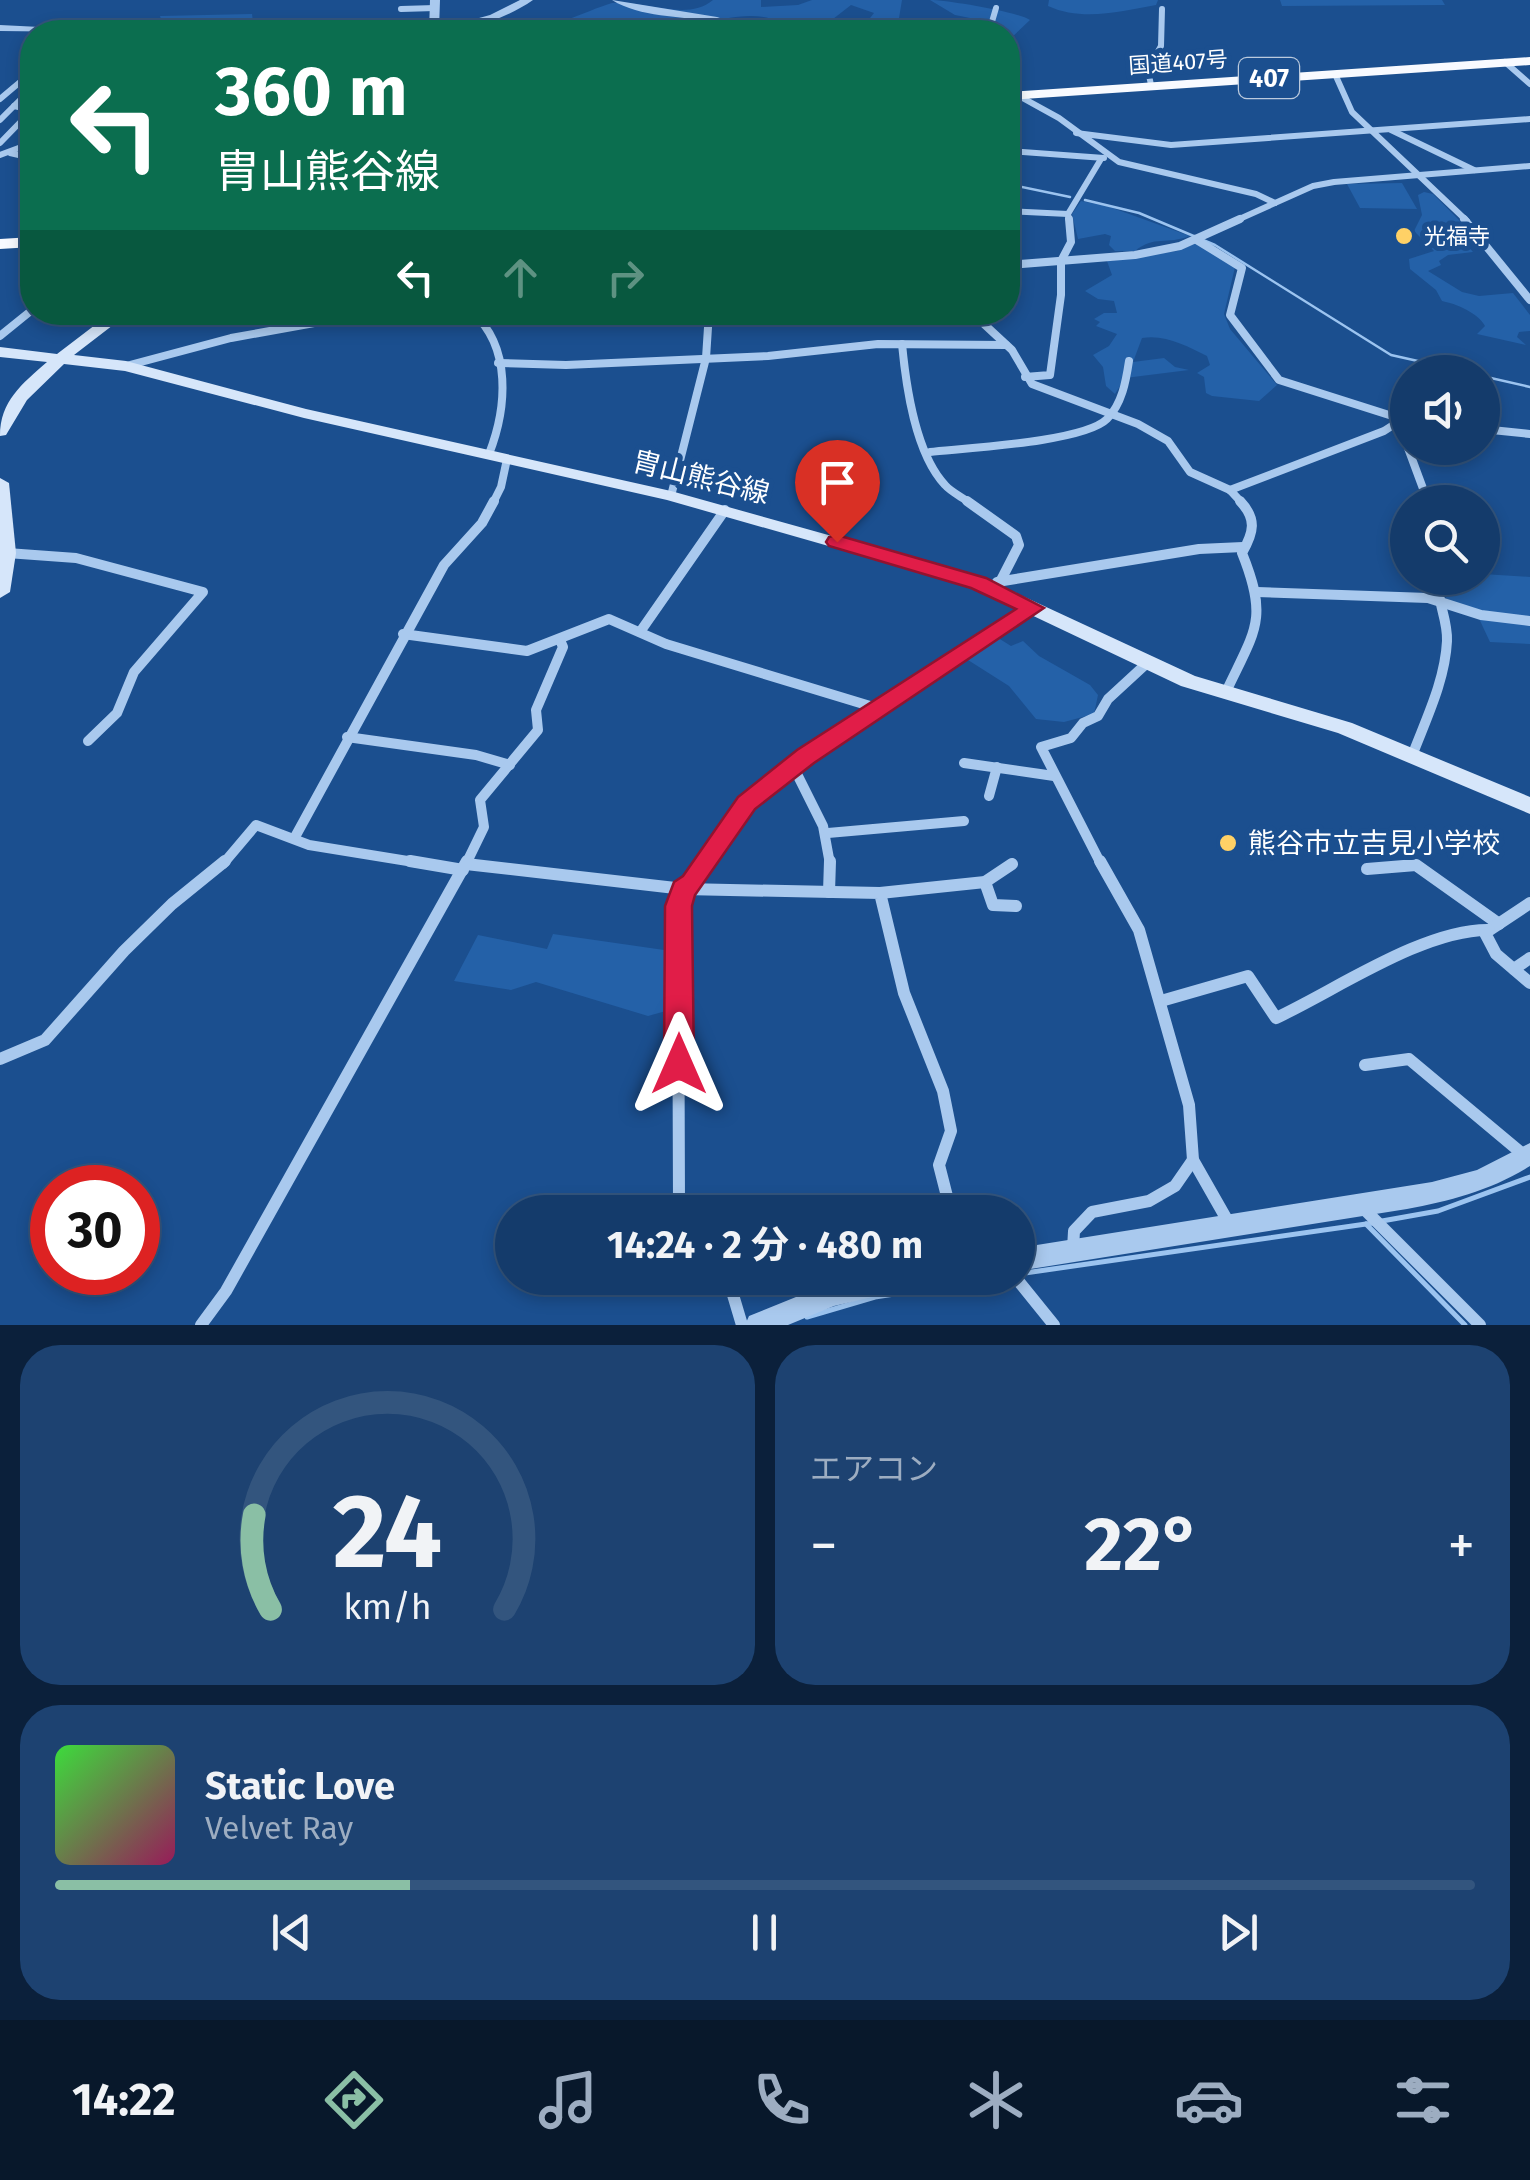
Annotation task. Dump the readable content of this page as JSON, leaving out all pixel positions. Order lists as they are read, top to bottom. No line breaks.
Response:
{"streets":{"highway":["国道407号","407"],"main road":["胄山熊谷線"]},"places":["光福寺","熊谷市立吉見小学校"],"page":{"turn":["360 m","胄山熊谷線"],"limit":"30","trip":"14:24 · 2 分 · 480 m","tile":"エアコン","heat":["−","22°","+"],"song":["Static Love","Velvet Ray"],"tabs":"14:22","gauge":["24","km/h"]}}
